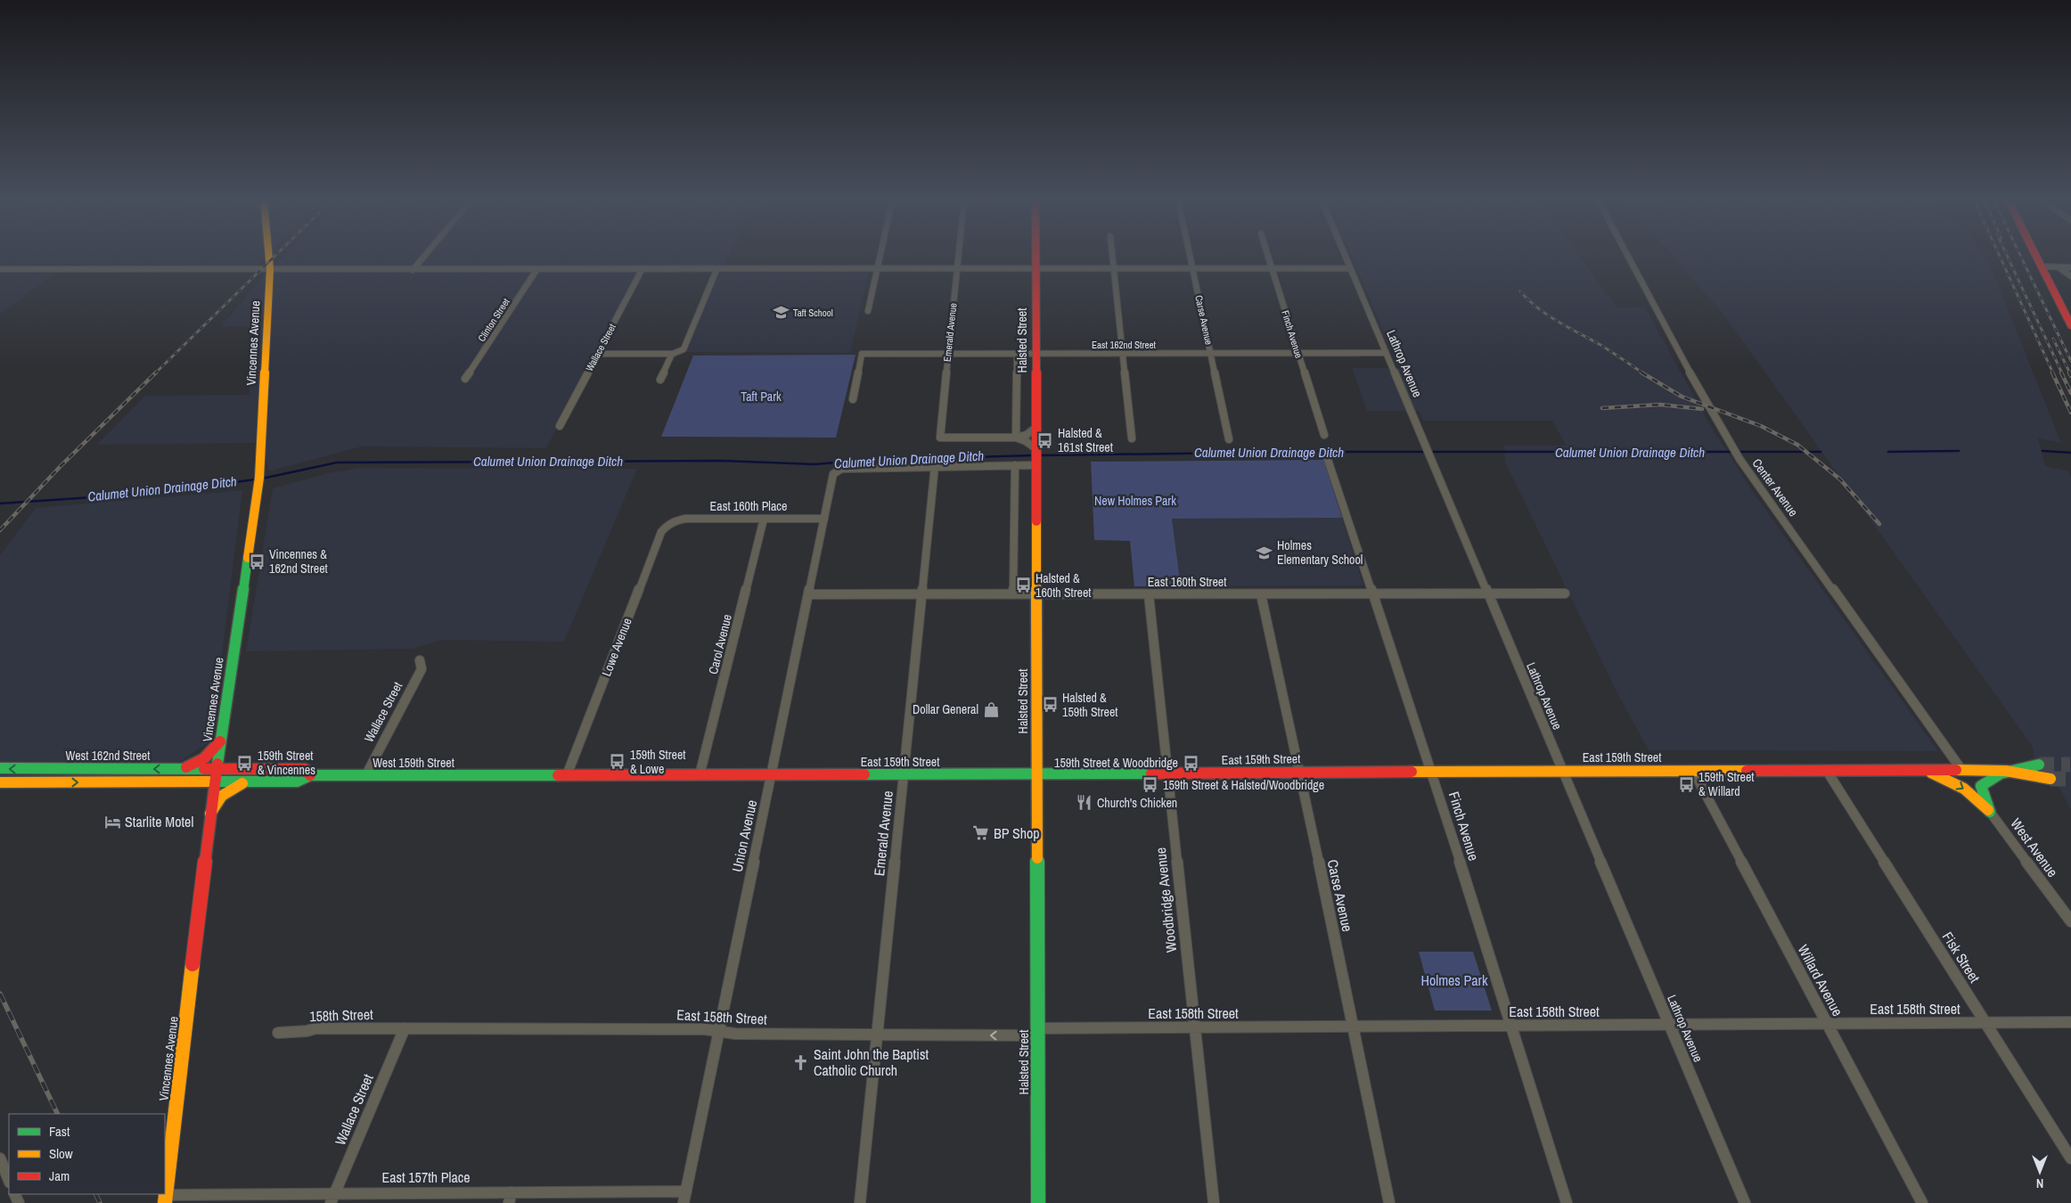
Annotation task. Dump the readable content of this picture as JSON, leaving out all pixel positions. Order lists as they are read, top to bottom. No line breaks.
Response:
{"streets":{"main road":["Halsted Street","Vincennes Avenue","West 162nd Street","East 159th Street","West 159th Street"],"street":["Clinton Street","Carse Avenue","Emerald Avenue","Finch Avenue","East 162nd Street","Wallace Street","Lathrop Avenue","Center Avenue","East 160th Place","East 160th Street","Carol Avenue","Lowe Avenue","Union Avenue","West Avenue","Woodbridge Avenue","Fisk Street","Willard Avenue","East 158th Street","158th Street","East 157th Place"]},"crossings":[["Carse Avenue","East 162nd Street"],["Carse Avenue","East 160th Street"],["Carse Avenue","East 159th Street"],["Carse Avenue","East 158th Street"],["Emerald Avenue","Halsted Street"],["Emerald Avenue","East 162nd Street"],["Emerald Avenue","East 160th Street"],["Emerald Avenue","East 159th Street"],["Emerald Avenue","Union Avenue"],["Emerald Avenue","East 158th Street"],["Finch Avenue","East 162nd Street"],["Finch Avenue","East 160th Street"],["Finch Avenue","East 159th Street"],["Finch Avenue","East 158th Street"],["Halsted Street","East 162nd Street"],["Halsted Street","East 160th Street"],["Halsted Street","East 159th Street"],["Halsted Street","East 158th Street"],["Vincennes Avenue","West 162nd Street"],["Vincennes Avenue","West 159th Street"],["Vincennes Avenue","East 157th Place"],["East 162nd Street","Lathrop Avenue"],["Wallace Street","West 159th Street"],["Wallace Street","East 158th Street"],["Wallace Street","158th Street"],["Wallace Street","East 157th Place"],["Lathrop Avenue","East 160th Street"],["Lathrop Avenue","East 159th Street"],["Lathrop Avenue","East 158th Street"],["Center Avenue","East 159th Street"],["East 160th Place","Carol Avenue"],["East 160th Place","Lowe Avenue"],["East 160th Place","Union Avenue"],["East 160th Street","Union Avenue"],["East 160th Street","Woodbridge Avenue"],["Carol Avenue","East 159th Street"],["Lowe Avenue","East 159th Street"],["West 162nd Street","West 159th Street"],["East 159th Street","West 159th Street"],["East 159th Street","Union Avenue"],["East 159th Street","Woodbridge Avenue"],["East 159th Street","Fisk Street"],["East 159th Street","Willard Avenue"],["Union Avenue","East 158th Street"],["Union Avenue","East 157th Place"],["Woodbridge Avenue","East 158th Street"],["Fisk Street","East 158th Street"],["Willard Avenue","East 158th Street"],["East 158th Street","158th Street"]],"water":["Calumet Union Drainage Ditch"],"parks":["Taft Park","New Holmes Park","Holmes Park"],"places":{"school or university":["Taft School","Holmes Elementary School"],"bus stop":["Halsted & 161st Street","Vincennes & 162nd Street","Halsted & 160th Street","Halsted & 159th Street","159th Street & Lowe","159th Street & Vincennes","159th Street & Woodbridge","159th Street & Willard","159th Street & Halsted/Woodbridge"],"shop":["Dollar General"],"restaurant":["Church's Chicken"],"hotel":["Starlite Motel"],"supermarket":["BP Shop"],"church":["Saint John the Baptist Catholic Church"]},"legend":["Fast","Slow","Jam"],"north":"bottom"}
